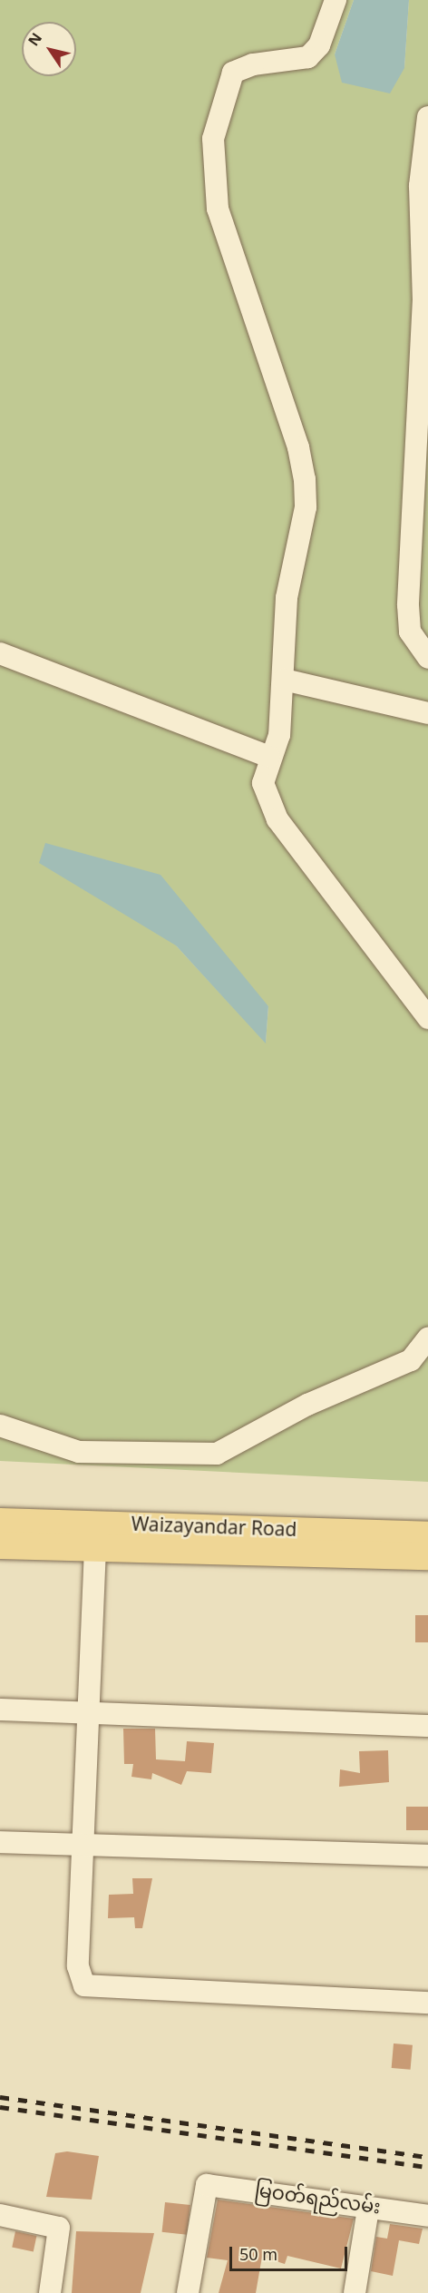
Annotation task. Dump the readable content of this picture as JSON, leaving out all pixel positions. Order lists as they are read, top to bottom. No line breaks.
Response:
{"streets":{"main road":["Waizayandar Road"],"street":["မြဝတ်ရည်လမ်း"]},"scale_bar":"50 m","north":"top left"}
